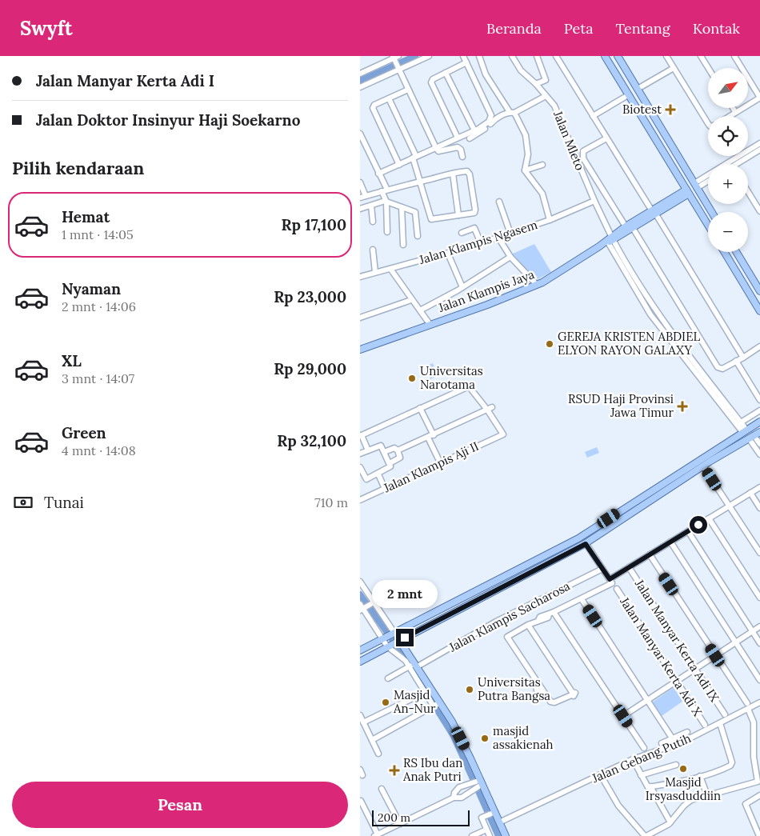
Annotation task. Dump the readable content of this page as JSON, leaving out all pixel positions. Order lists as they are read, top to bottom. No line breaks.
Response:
{"streets":{"main road":["Jalan Klampis Jaya"],"street":["Jalan Mleto","Jalan Klampis Ngasem","Jalan Klampis Aji II","Jalan Klampis Sacharosa","Jalan Manyar Kerta Adi IX","Jalan Manyar Kerta Adi X","Jalan Gebang Putih"]},"crossings":[["Jalan Mleto","Jalan Klampis Ngasem"],["Jalan Mleto","Jalan Klampis Jaya"]],"places":{"health":["Biotest","RSUD Haji Provinsi Jawa Timur","RS Ibu dan Anak Putri"],"other":["GEREJA KRISTEN ABDIEL ELYON RAYON GALAXY","Universitas Narotama","Universitas Putra Bangsa","Masjid An-Nur","masjid assakienah","Masjid Irsyasduddiin"]},"scale_bar":"200 m","north":"top right","page":{"header":"Swyft","nav":["Beranda","Peta","Tentang","Kontak"],"banner":["Jalan Manyar Kerta Adi I","Jalan Doktor Insinyur Haji Soekarno"],"map_buttons":["+","−"],"heading":"Pilih kendaraan","list":[{"name":"Hemat","note":"1 mnt · 14:05","value":"Rp 17,100"},{"name":"Nyaman","note":"2 mnt · 14:06","value":"Rp 23,000"},{"name":"XL","note":"3 mnt · 14:07","value":"Rp 29,000"},{"name":"Green","note":"4 mnt · 14:08","value":"Rp 32,100"}],"pay":["Tunai","710 m"],"bubble":"2 mnt","buttons":"Pesan","scale":"200 m"}}
